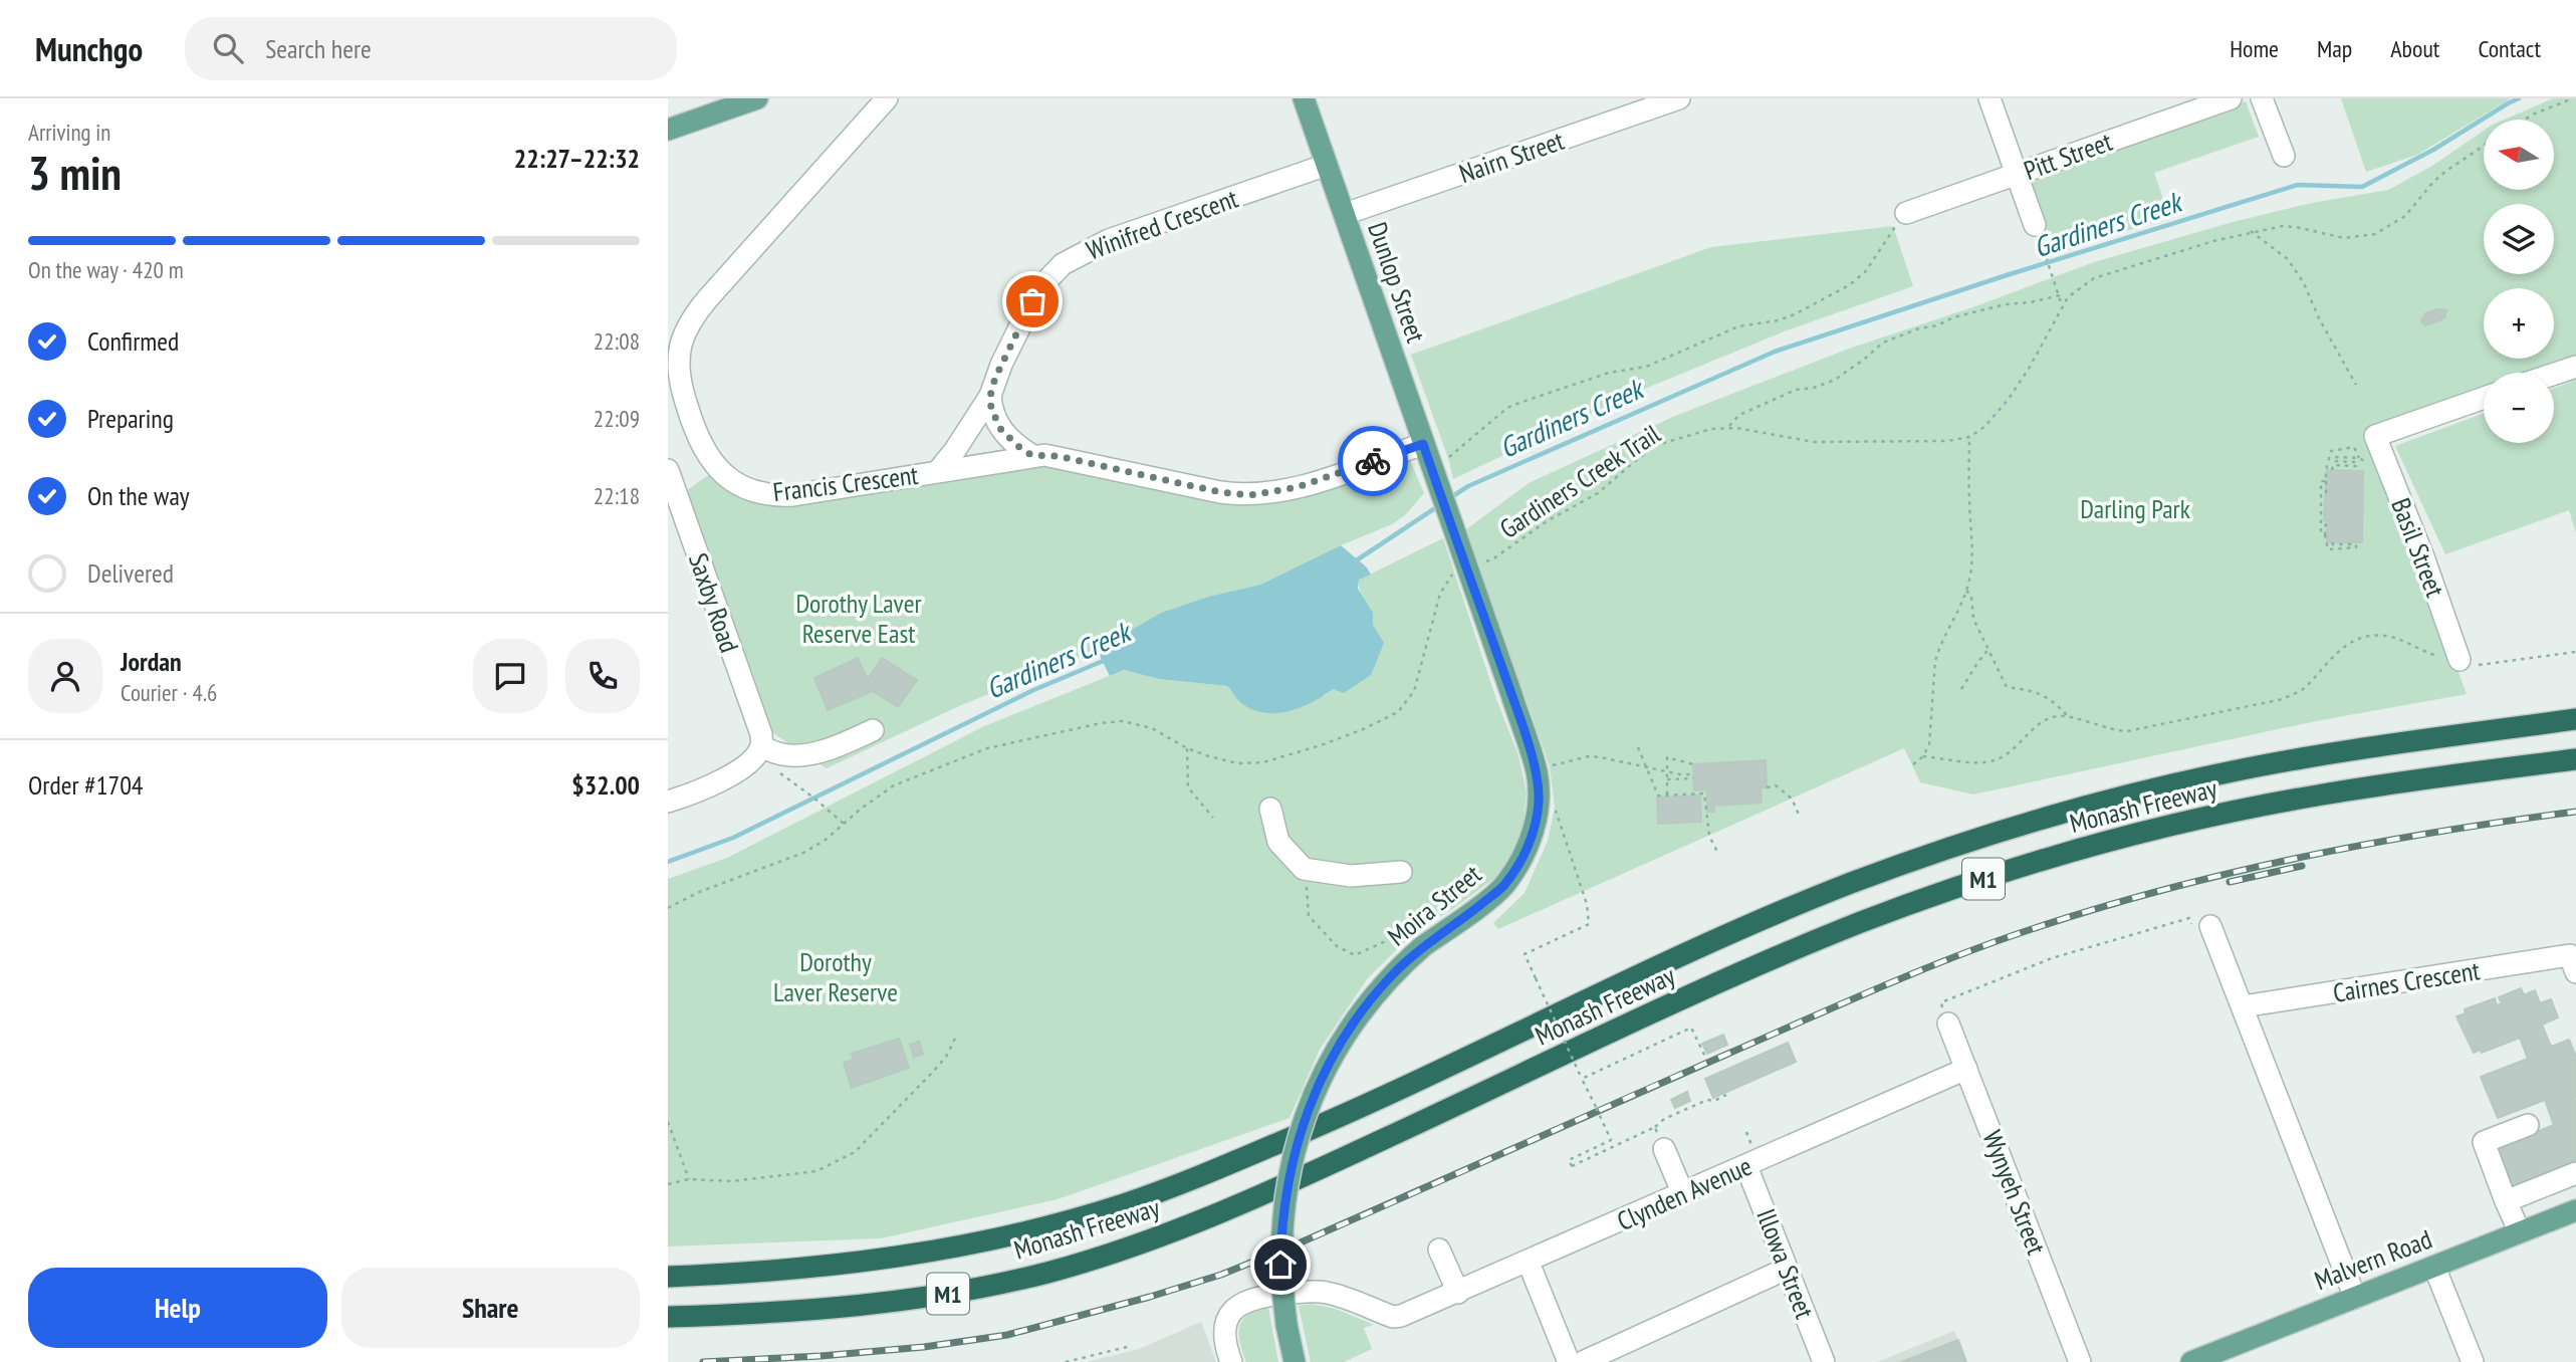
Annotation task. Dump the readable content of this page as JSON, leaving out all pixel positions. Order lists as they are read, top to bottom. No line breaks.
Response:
{"streets":{"highway":["Monash Freeway","M1"],"main road":["Dunlop Street","Moira Street","Malvern Road"],"street":["Pitt Street","Nairn Street","Winifred Crescent","Francis Crescent","Basil Street","Saxby Road","Cairnes Crescent","Wynyeh Street","Clynden Avenue","Illowa Street"],"path":["Gardiners Creek Trail"]},"crossings":[["Nairn Street","Dunlop Street"],["Winifred Crescent","Dunlop Street"],["Winifred Crescent","Francis Crescent"],["Dunlop Street","Francis Crescent"],["Dunlop Street","Moira Street"],["Wynyeh Street","Clynden Avenue"],["Clynden Avenue","Illowa Street"]],"water":["Gardiners Creek"],"parks":["Darling Park","Dorothy Laver Reserve East","Dorothy Laver Reserve"],"north":"left","page":{"header":"Munchgo","search":"Search here","nav":["Home","Map","About","Contact"],"heading":["3 min","Arriving in","22:27–22:32"],"panel":["Jordan","Courier · 4.6","Order #1704","$32.00"],"map_buttons":["+","−"],"bar":"On the way · 420 m","list":[["Confirmed","22:08"],["Preparing","22:09"],["On the way","22:18"],"Delivered"],"buttons":["Help","Share"]}}
